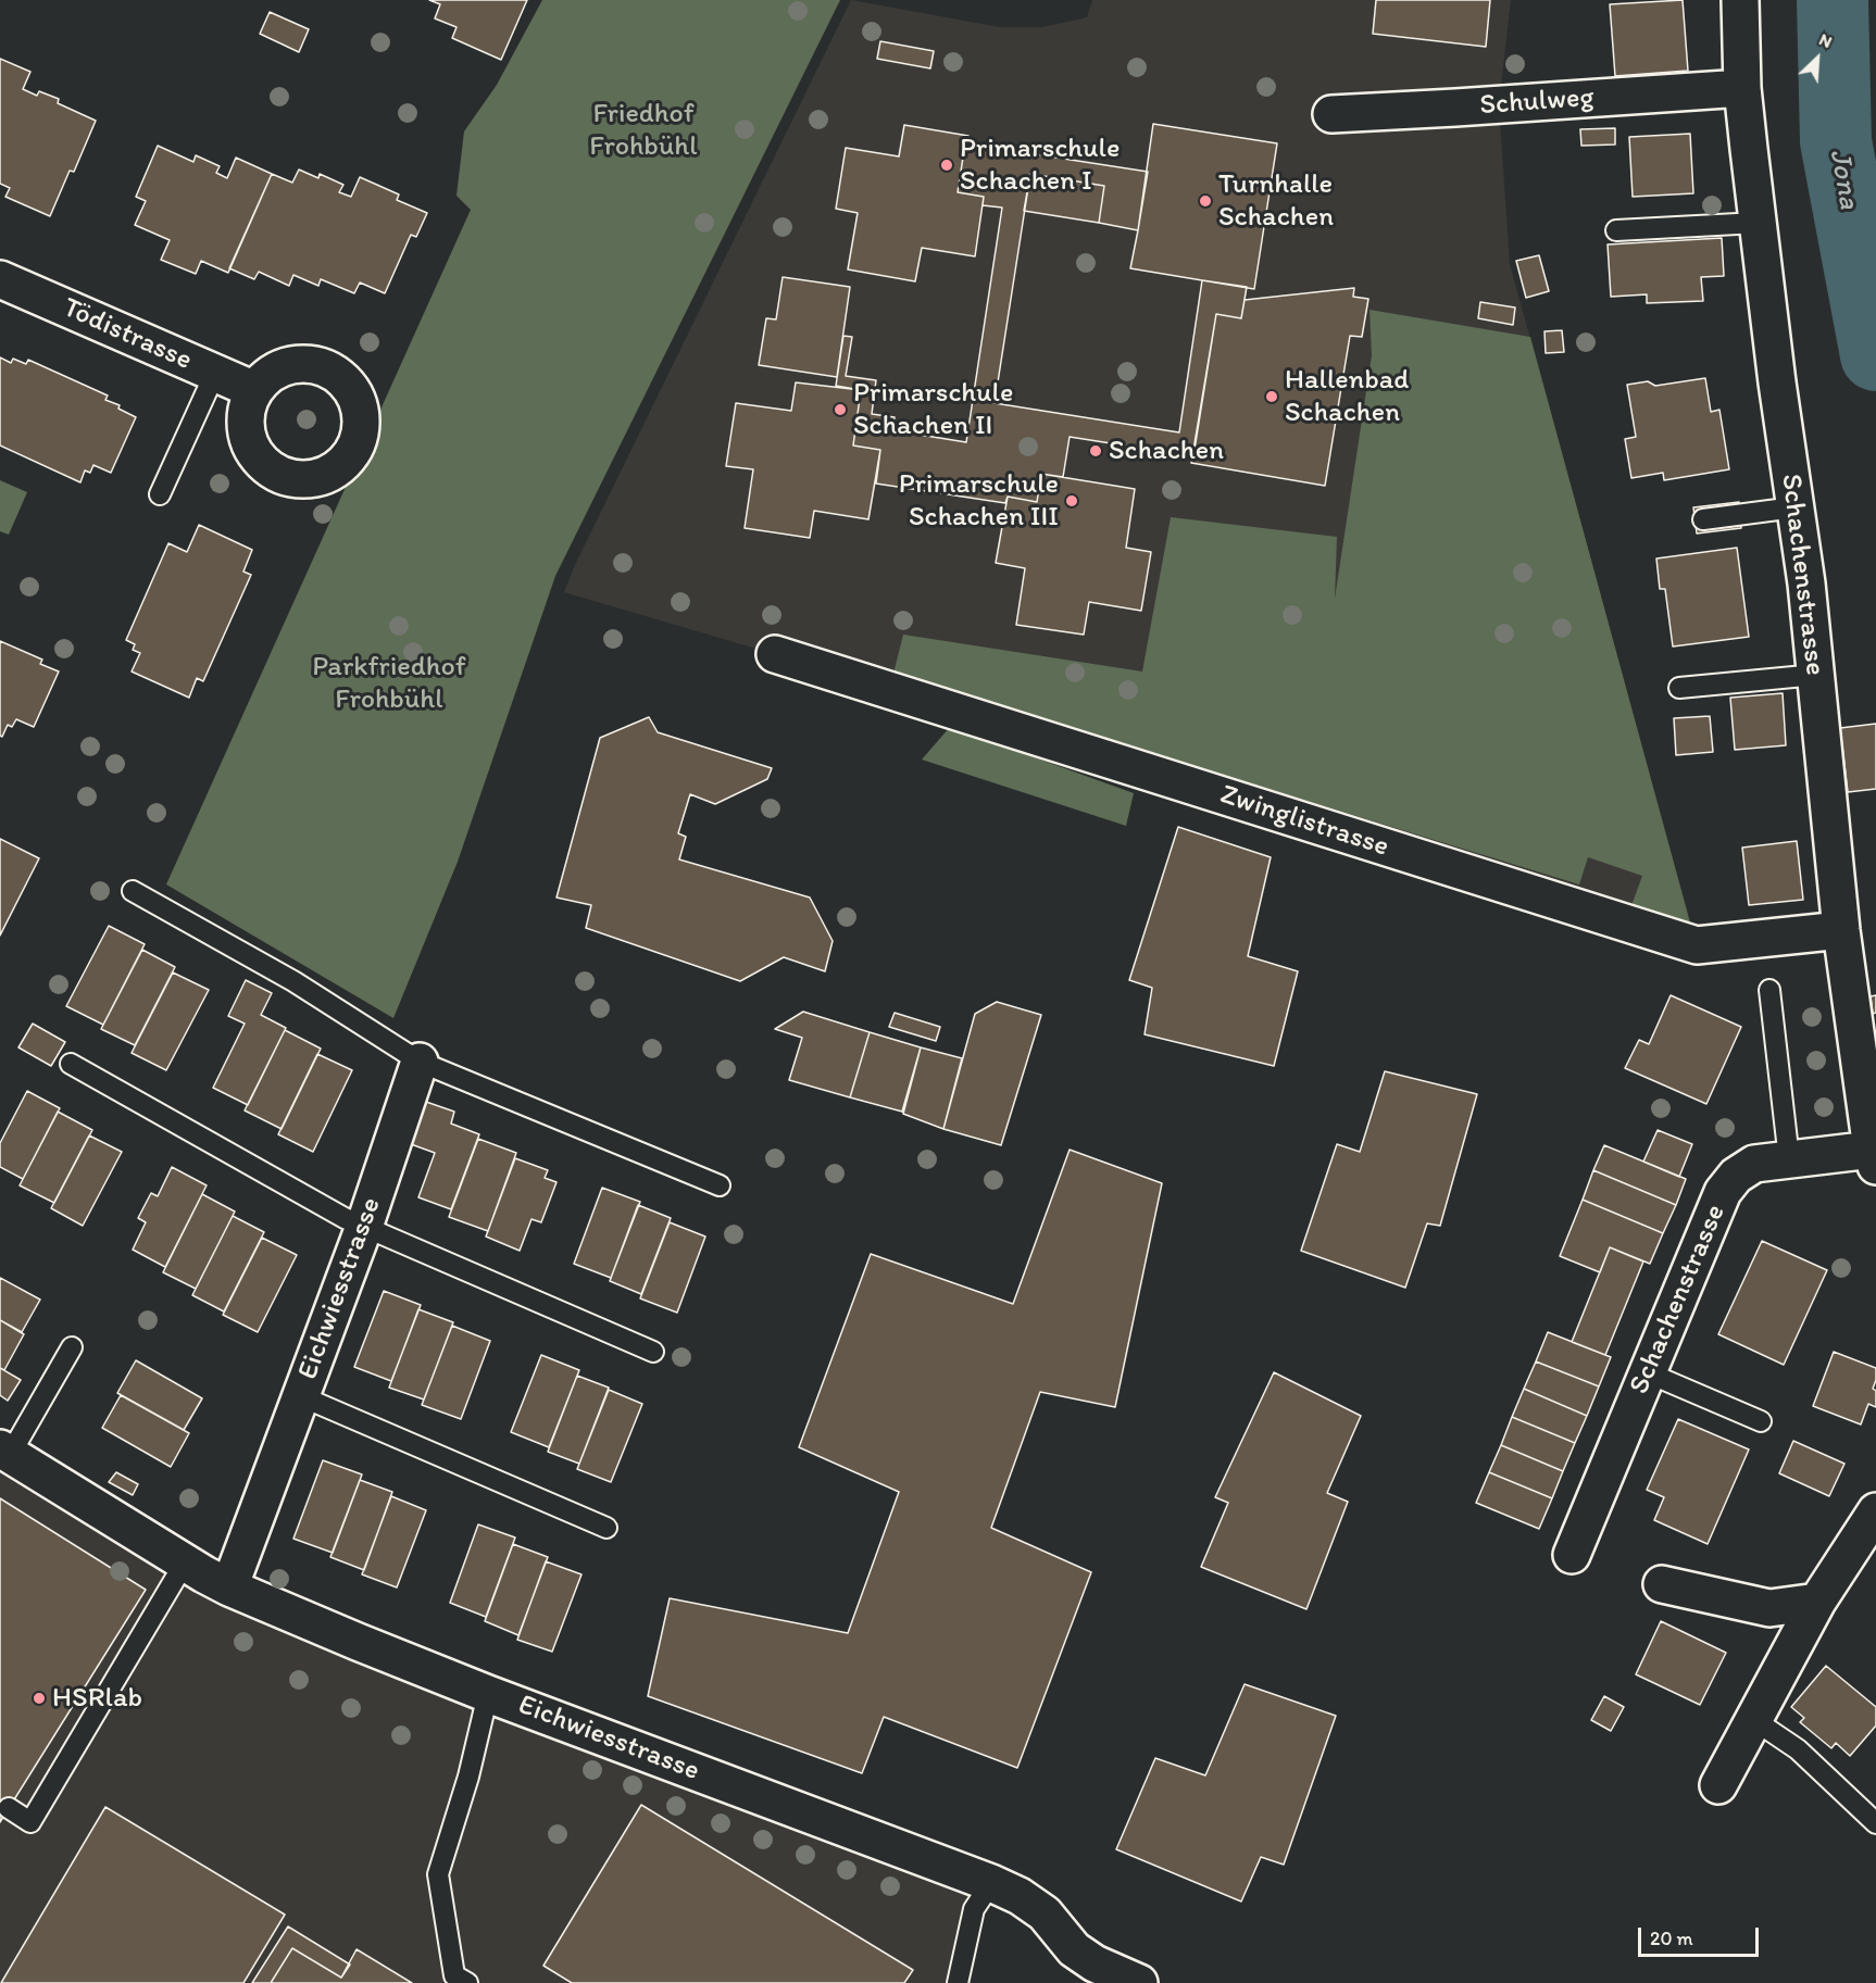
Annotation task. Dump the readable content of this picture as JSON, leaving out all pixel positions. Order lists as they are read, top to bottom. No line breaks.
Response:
{"streets":{"street":["Schulweg","Tödistrasse","Schachenstrasse","Zwinglistrasse","Eichwiesstrasse"]},"crossings":[["Schulweg","Schachenstrasse"],["Schachenstrasse","Zwinglistrasse"]],"water":["Jona"],"parks":["Friedhof Frohbühl","Parkfriedhof Frohbühl"],"places":["Primarschule Schachen I","Turnhalle Schachen","Hallenbad Schachen","Primarschule Schachen II","Schachen","Primarschule Schachen III","HSRlab"],"scale_bar":"20 m","north":"top right"}
